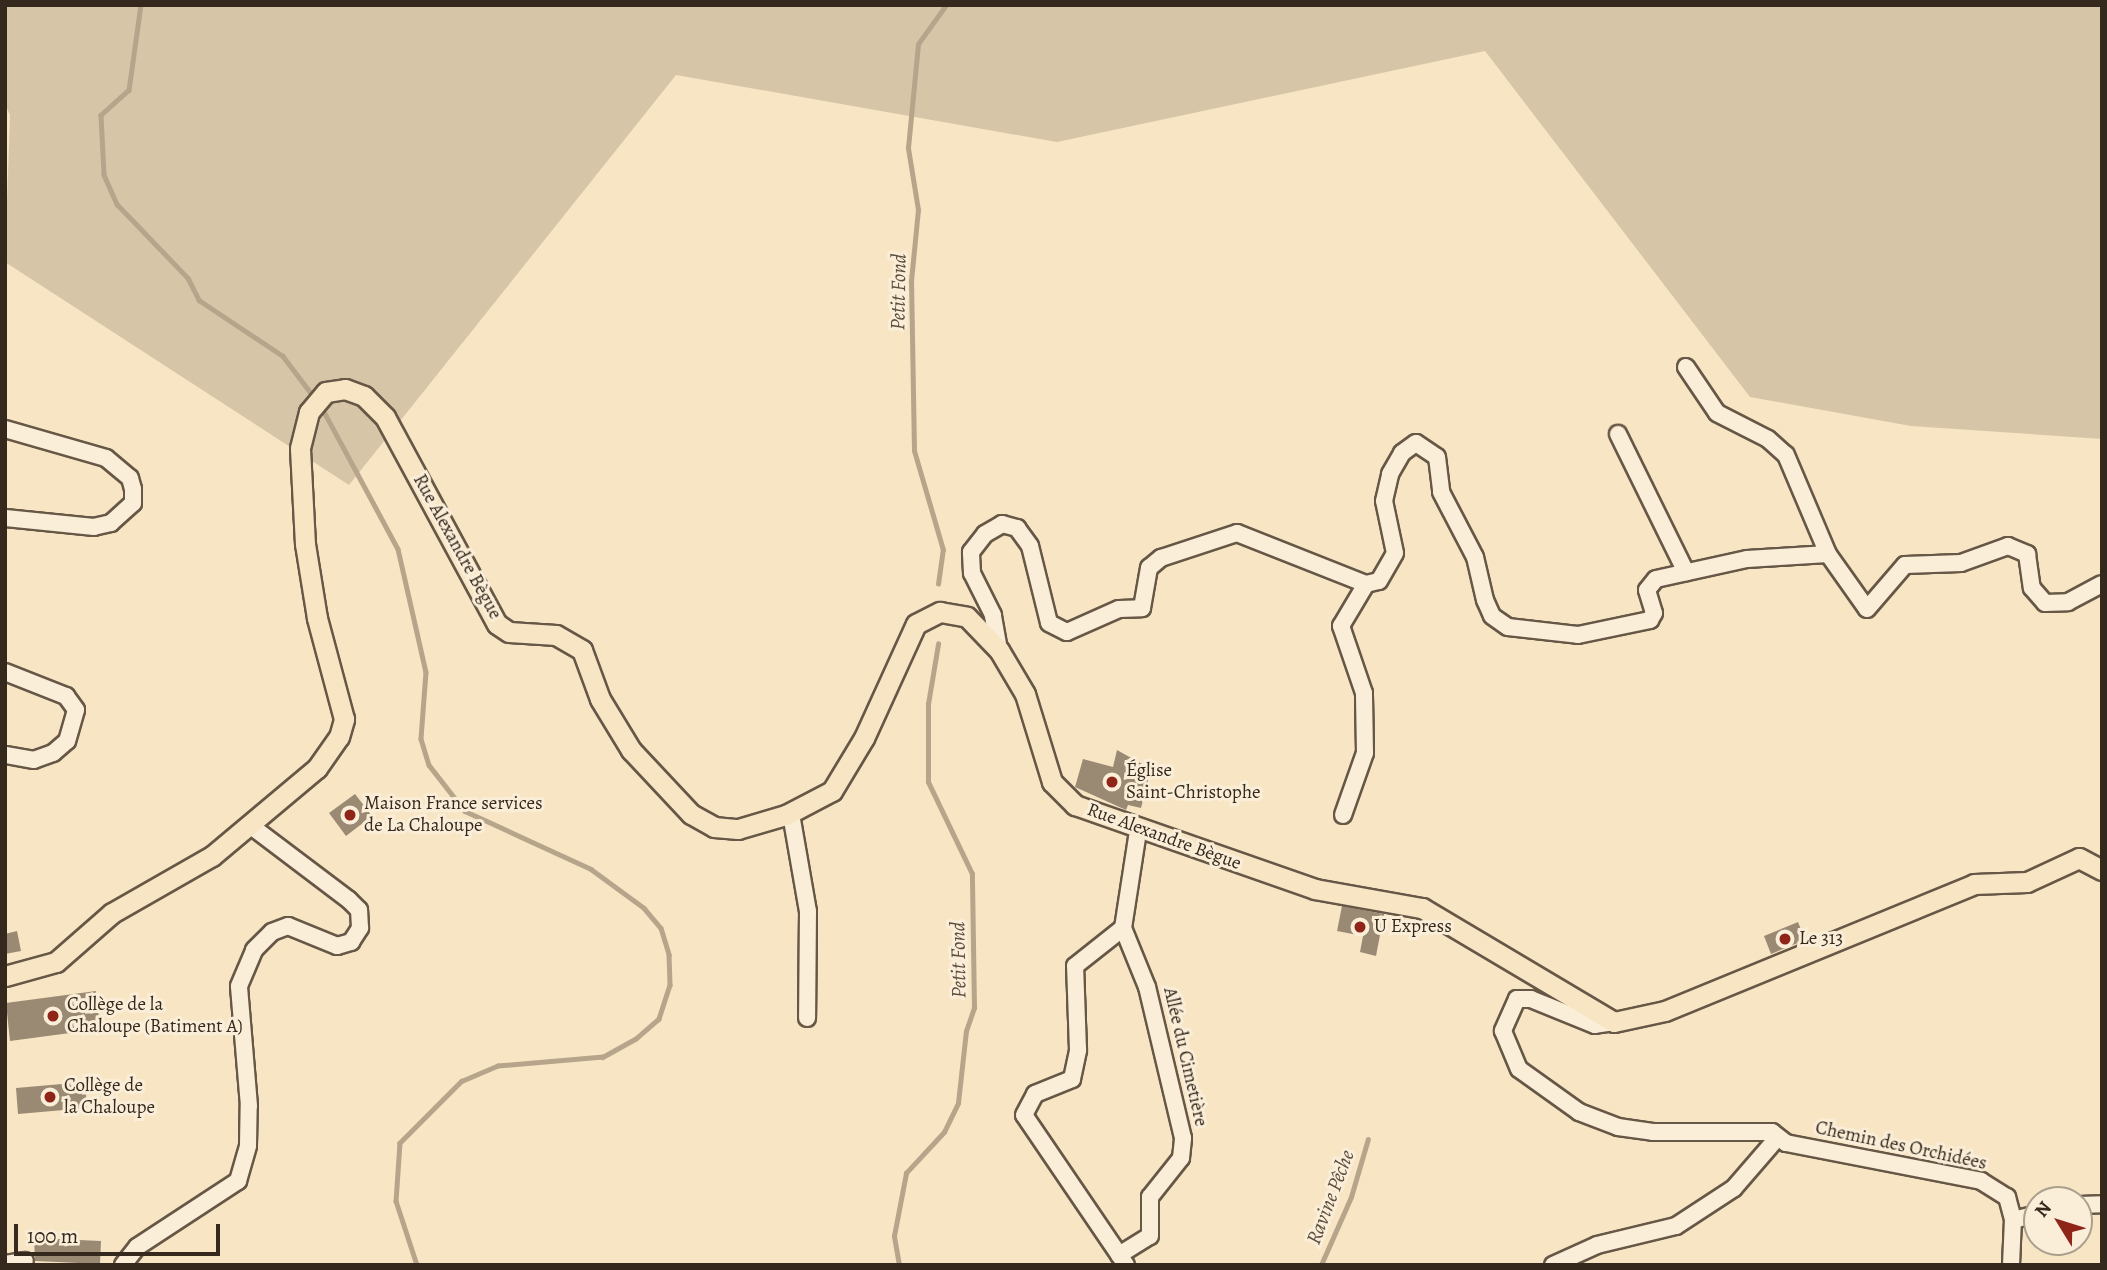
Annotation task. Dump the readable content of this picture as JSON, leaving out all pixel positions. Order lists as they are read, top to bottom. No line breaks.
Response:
{"streets":{"main road":["Rue Alexandre Bègue"],"street":["Allée du Cimetière","Chemin des Orchidées"]},"crossings":[["Rue Alexandre Bègue","Chemin des Orchidées"]],"water":["Petit Fond","Ravine Pêche"],"places":["Église Saint-Christophe","Maison France services de La Chaloupe","U Express","Le 313","Collège de la Chaloupe (Batiment A)","Collège de la Chaloupe"],"scale_bar":"100 m","north":"top left"}
